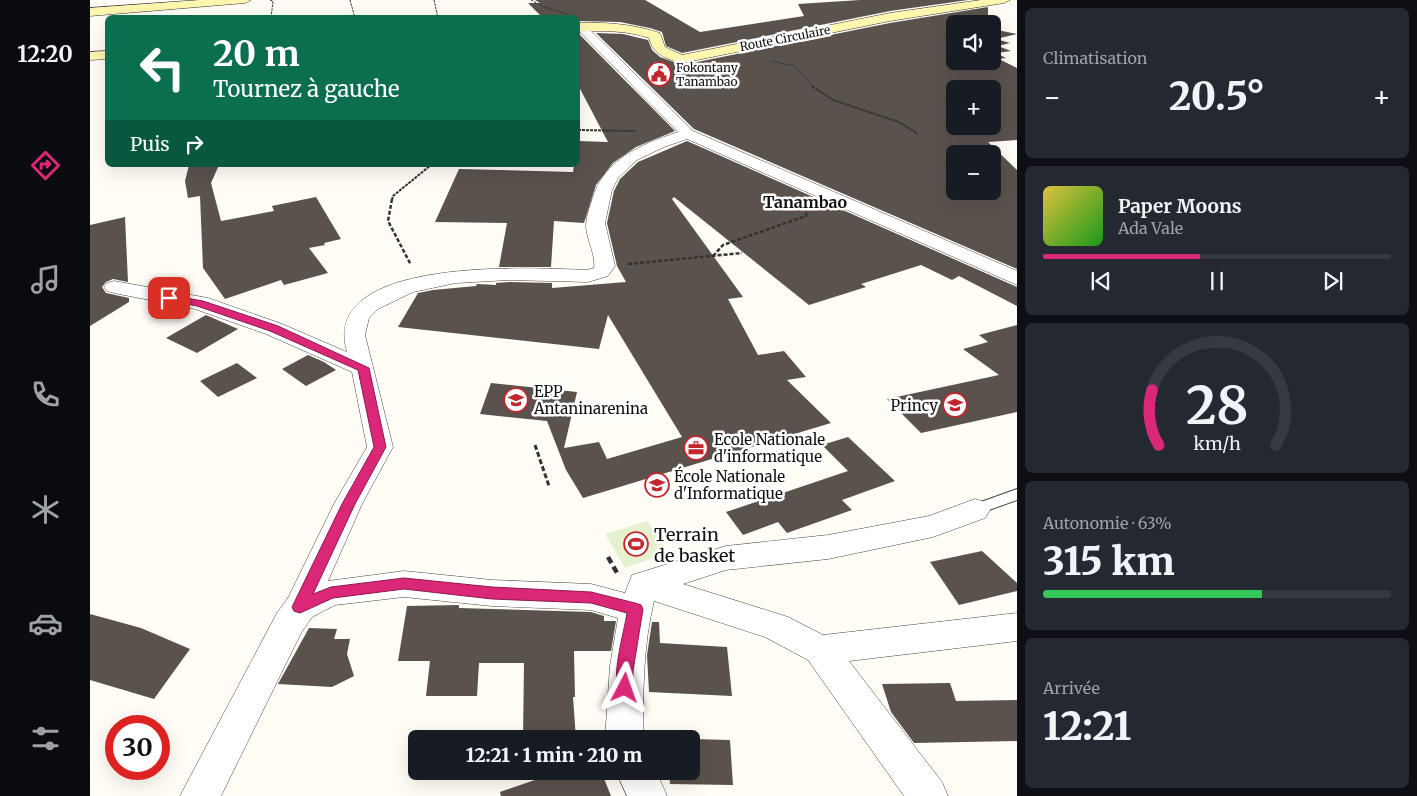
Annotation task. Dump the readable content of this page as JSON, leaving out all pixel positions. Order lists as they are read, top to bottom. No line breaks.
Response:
{"streets":{"street":["Route Circulaire"]},"districts":["Tanambao"],"places":{"public building":["Fokontany Tanambao"],"school or university":["EPP Antaninarenina","Princy","École Nationale d'Informatique"],"office":["Ecole Nationale d'informatique"],"sports":["Terrain de basket"]},"page":{"tabs":"12:20","tile":["Climatisation",["Autonomie · 63%","315 km"],["Arrivée","12:21"]],"map_buttons":["+","−"],"turn":["20 m","Tournez à gauche"],"heat":["−","20.5°","+"],"then":"Puis","song":["Paper Moons","Ada Vale"],"limit":"30","trip":"12:21 · 1 min · 210 m","gauge":["28","km/h"]}}
